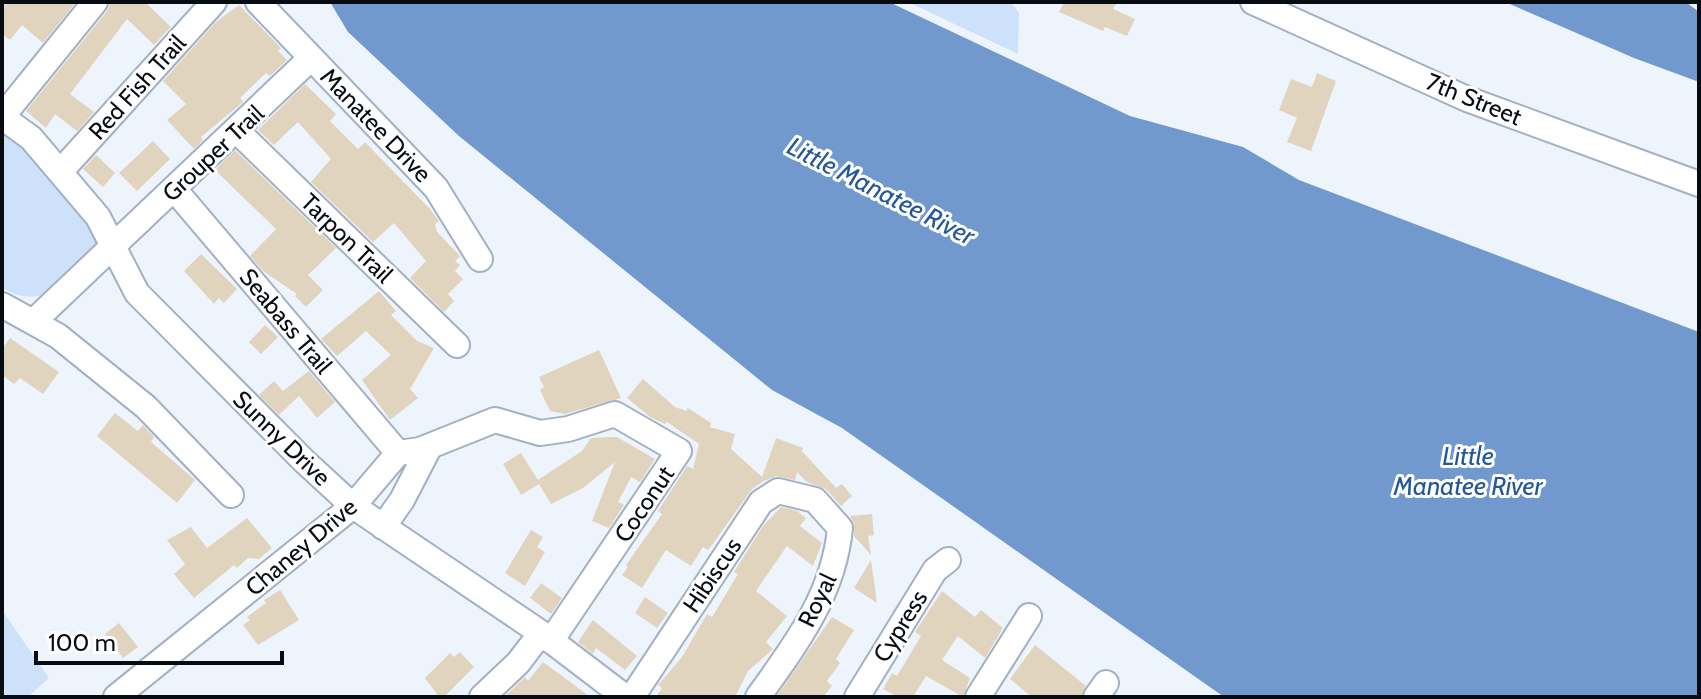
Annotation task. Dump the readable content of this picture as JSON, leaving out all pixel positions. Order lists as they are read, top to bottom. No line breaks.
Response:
{"streets":{"street":["Red Fish Trail","7th Street","Manatee Drive","Grouper Trail","Tarpon Trail","Seabass Trail","Sunny Drive","Coconut","Chaney Drive","Hibiscus","Royal","Cypress"]},"crossings":[["Red Fish Trail","Sunny Drive"],["Manatee Drive","Grouper Trail"],["Grouper Trail","Tarpon Trail"],["Grouper Trail","Seabass Trail"],["Grouper Trail","Sunny Drive"],["Seabass Trail","Chaney Drive"],["Sunny Drive","Coconut"],["Sunny Drive","Chaney Drive"],["Hibiscus","Royal"]],"water":["Little Manatee River"],"scale_bar":"100 m"}
